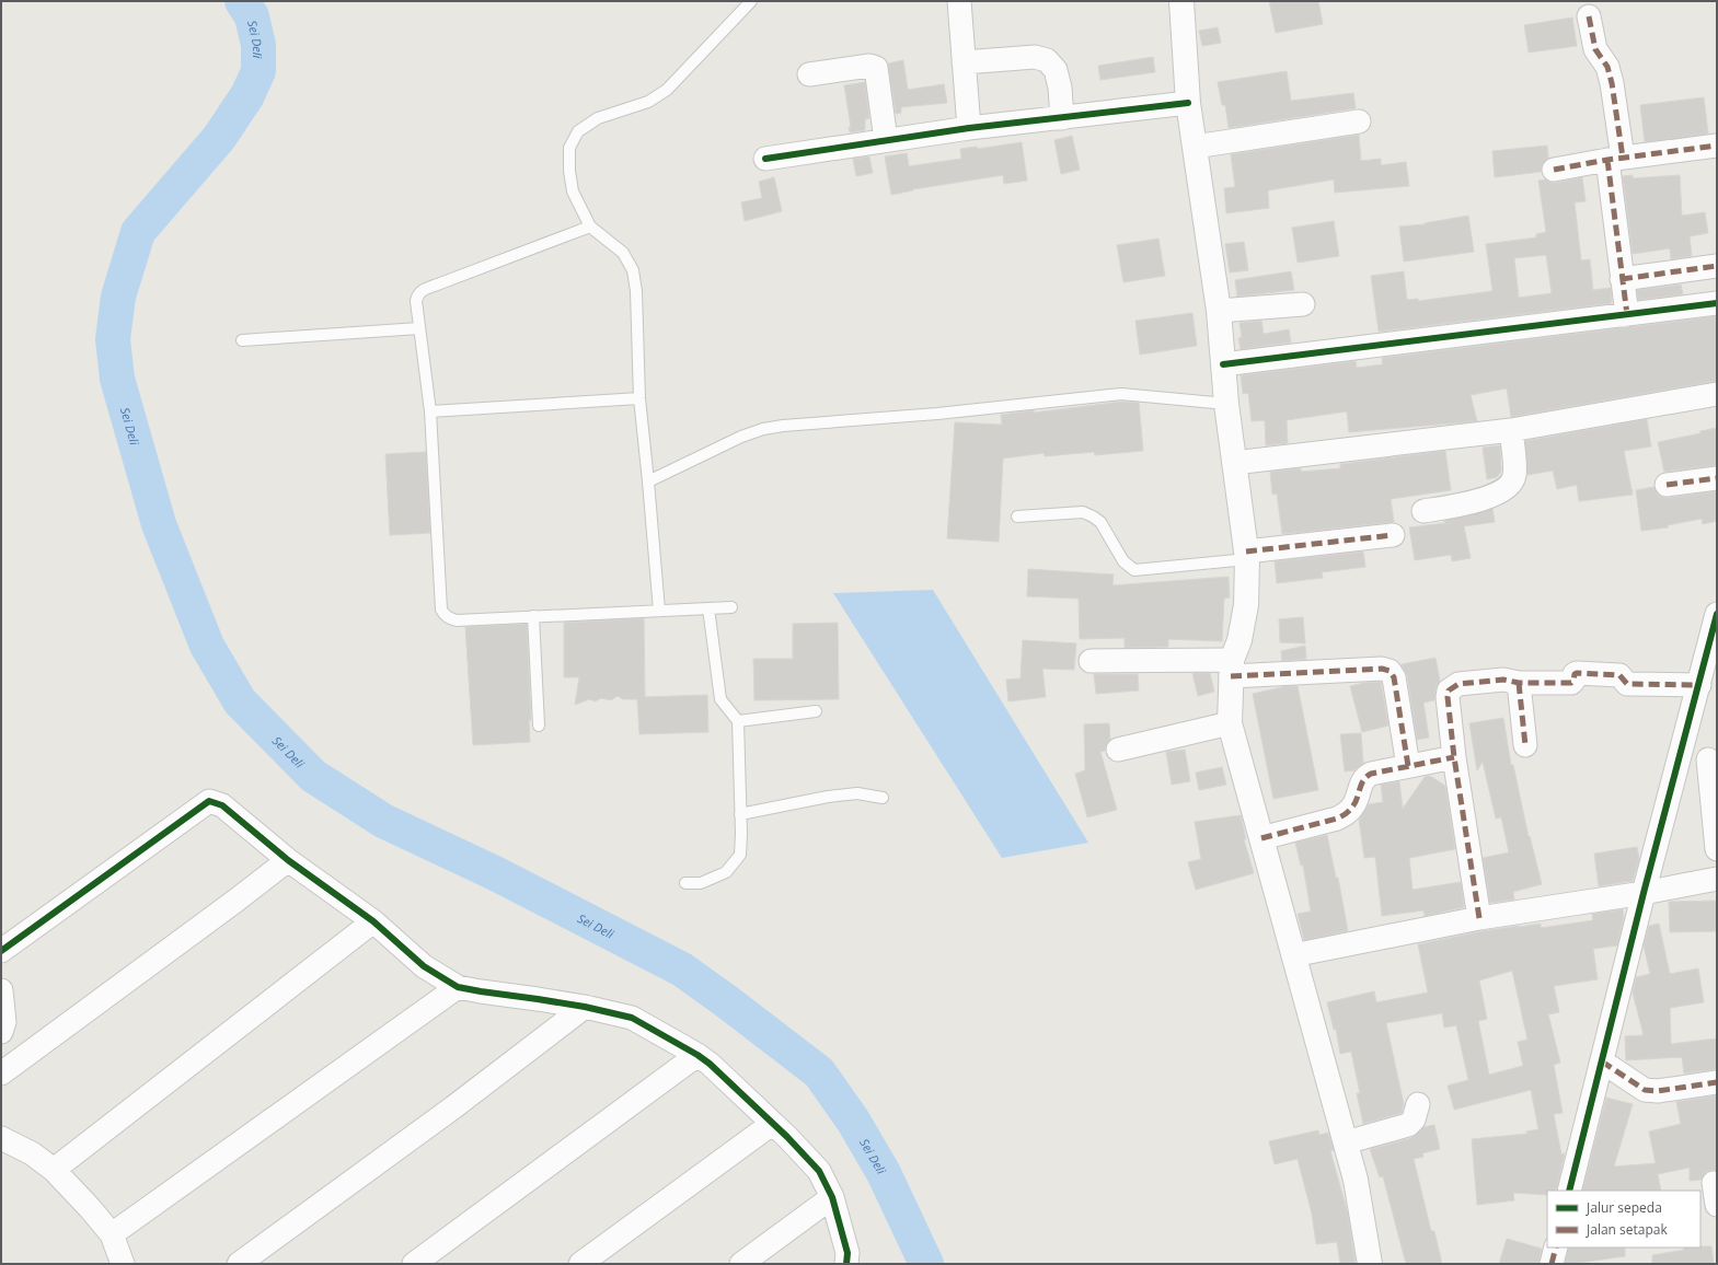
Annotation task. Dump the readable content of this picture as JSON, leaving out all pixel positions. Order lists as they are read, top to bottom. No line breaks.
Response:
{"water":["Sei Deli"],"legend":["Jalur sepeda","Jalan setapak"]}
